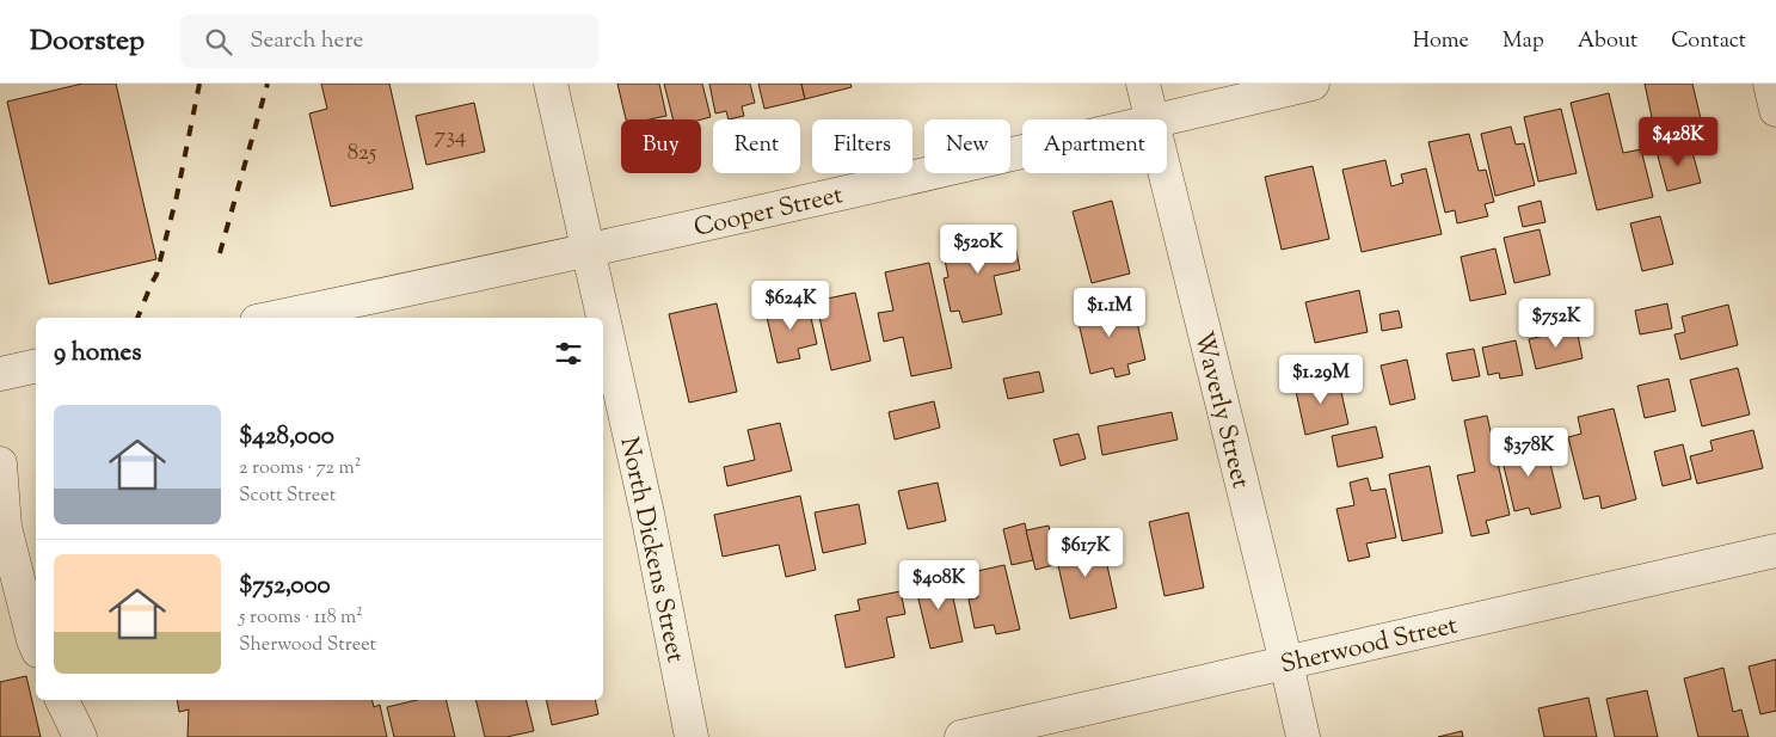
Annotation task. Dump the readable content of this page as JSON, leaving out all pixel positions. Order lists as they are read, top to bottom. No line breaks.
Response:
{"streets":{"street":["Cooper Street","Waverly Street","North Dickens Street","Sherwood Street"]},"crossings":[["Cooper Street","North Dickens Street"],["Waverly Street","Sherwood Street"]],"house_numbers":["734","825"],"page":{"header":"Doorstep","search":"Search here","nav":["Home","Map","About","Contact"],"price":["$428K","$520K","$624K","$1.1M","$752K","$1.29M","$378K","$617K","$408K"],"chip":["Buy","Rent","Filters","New","Apartment"],"heading":"9 homes","list":[{"name":"$428,000","note":"2 rooms · 72 m² · Scott Street"},{"name":"$752,000","note":"5 rooms · 118 m² · Sherwood Street"}]}}
